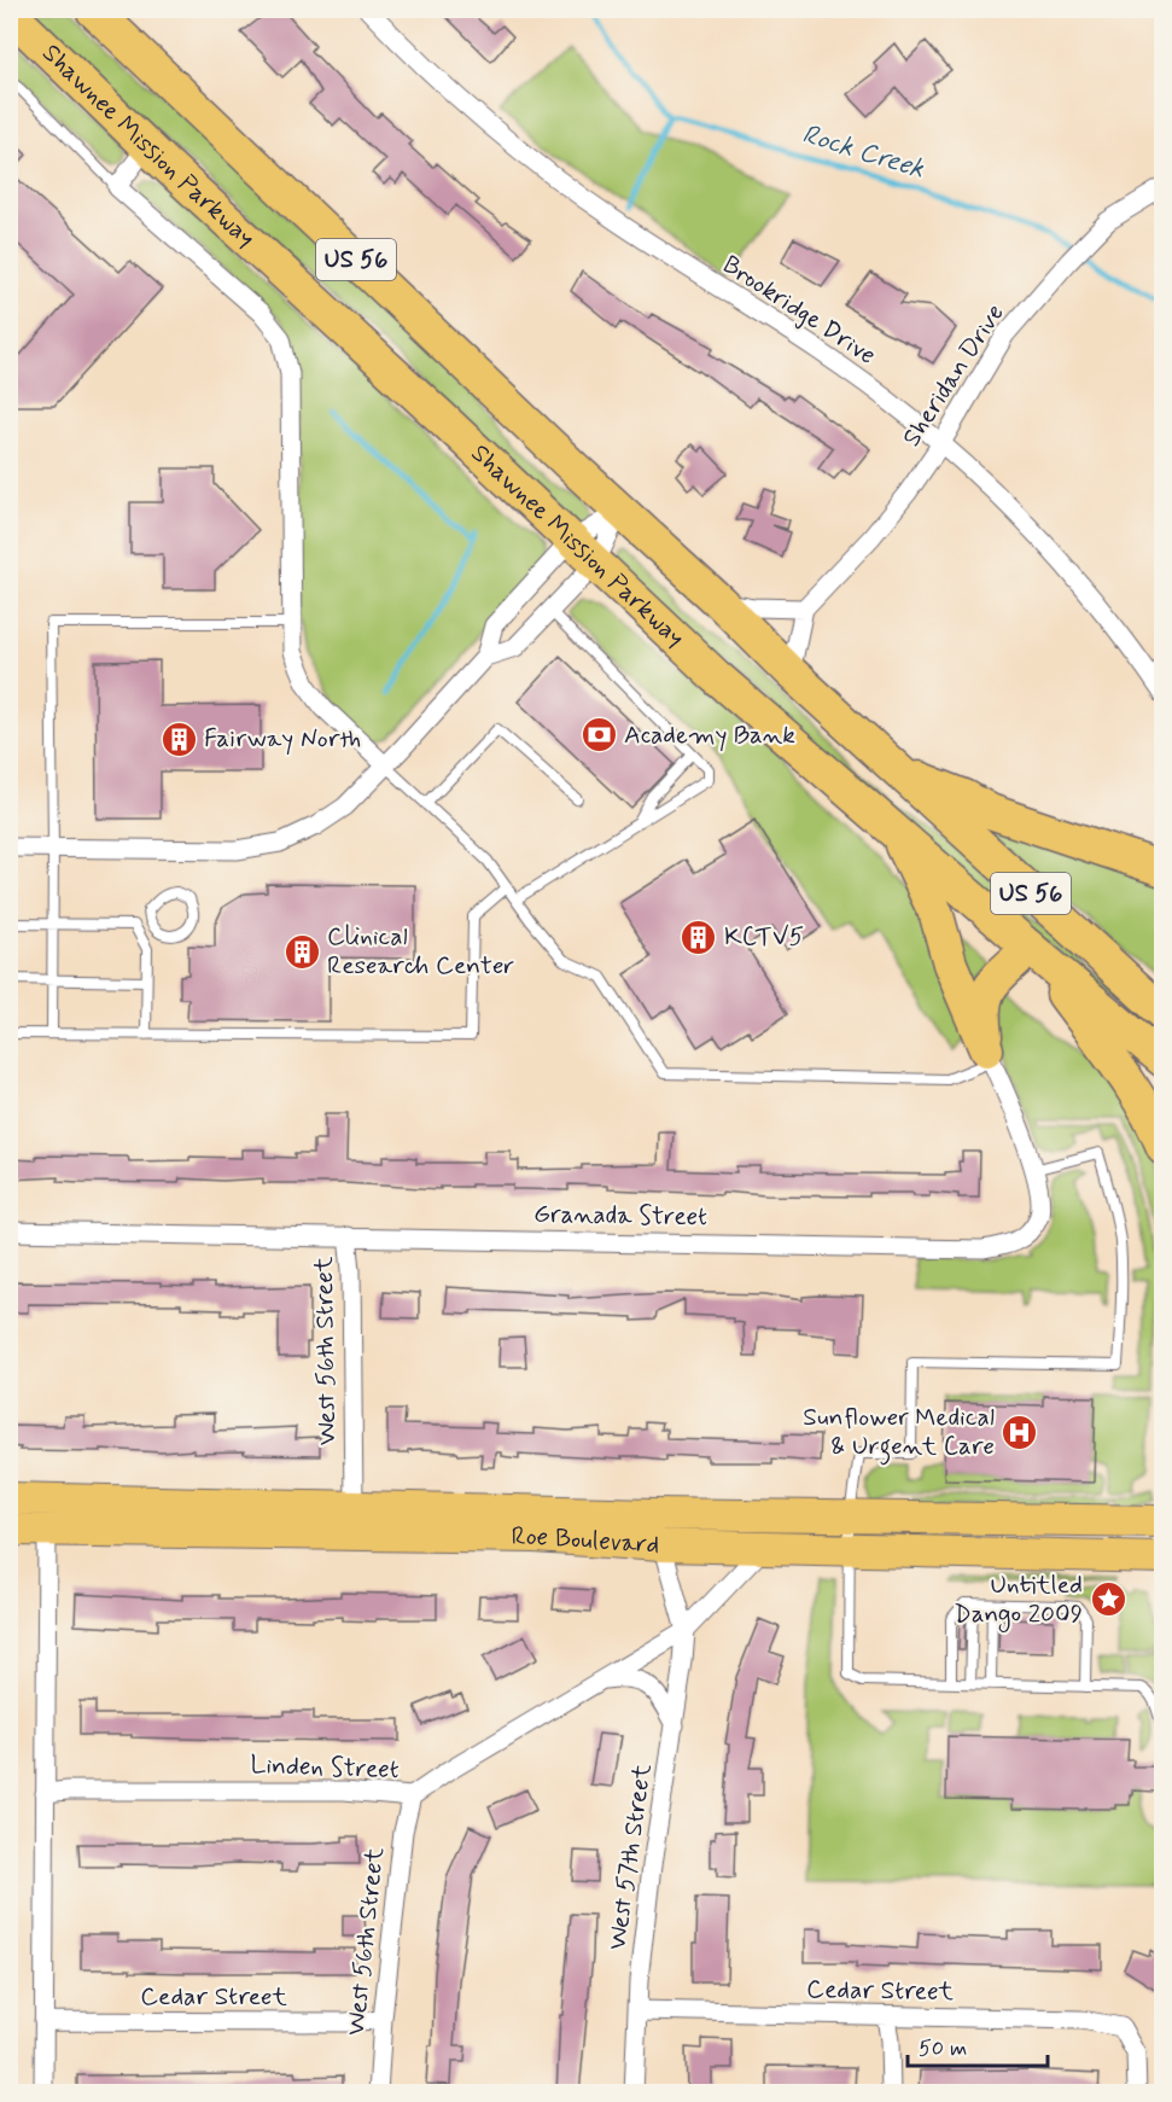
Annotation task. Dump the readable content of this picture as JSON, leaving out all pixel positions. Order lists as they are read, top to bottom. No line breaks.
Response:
{"streets":{"highway":["Shawnee Mission Parkway","US 56"],"main road":["Roe Boulevard"],"street":["Brookridge Drive","Sheridan Drive","Granada Street","West 56th Street","Linden Street","West 57th Street","Cedar Street"]},"crossings":[["Brookridge Drive","Sheridan Drive"],["Granada Street","West 56th Street"],["West 56th Street","Roe Boulevard"],["West 56th Street","Linden Street"],["West 56th Street","Cedar Street"],["Roe Boulevard","West 57th Street"],["Linden Street","West 57th Street"],["West 57th Street","Cedar Street"]],"water":["Rock Creek"],"places":{"bank":["Academy Bank"],"building":["Fairway North","KCTV5","Clinical Research Center"],"hospital":["Sunflower Medical & Urgent Care"],"place":["Untitled Dango 2009"]},"scale_bar":"50 m"}
